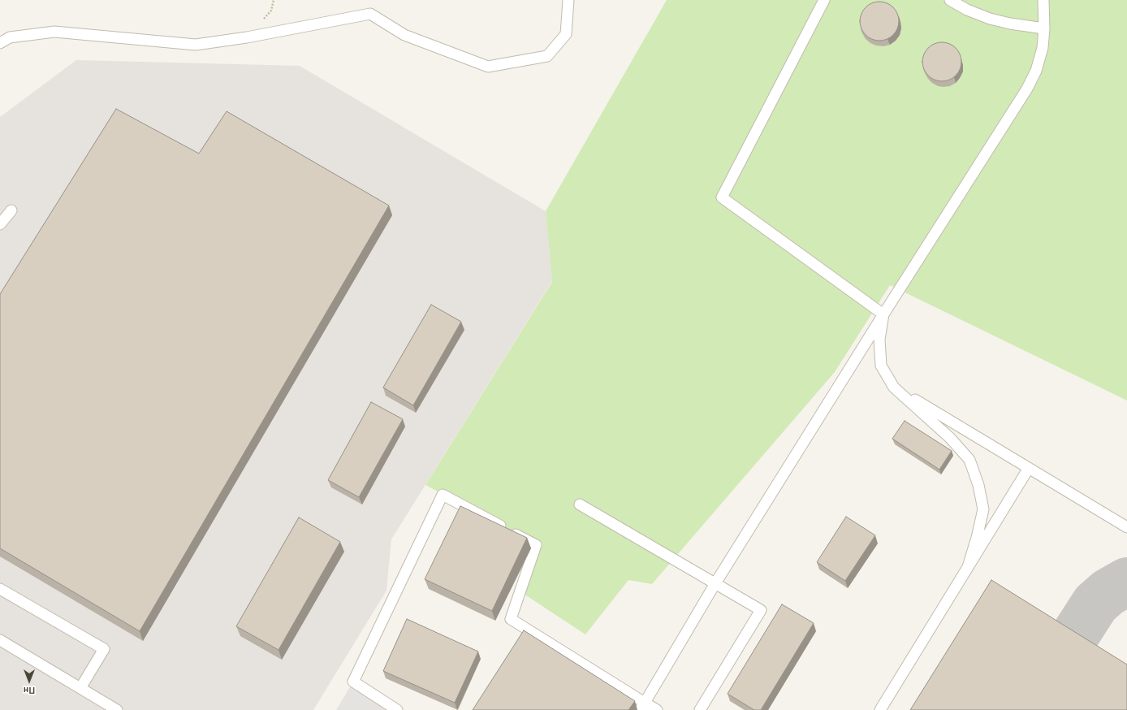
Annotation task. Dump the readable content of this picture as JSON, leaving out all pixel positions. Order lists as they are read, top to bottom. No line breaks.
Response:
{"north":"bottom"}
